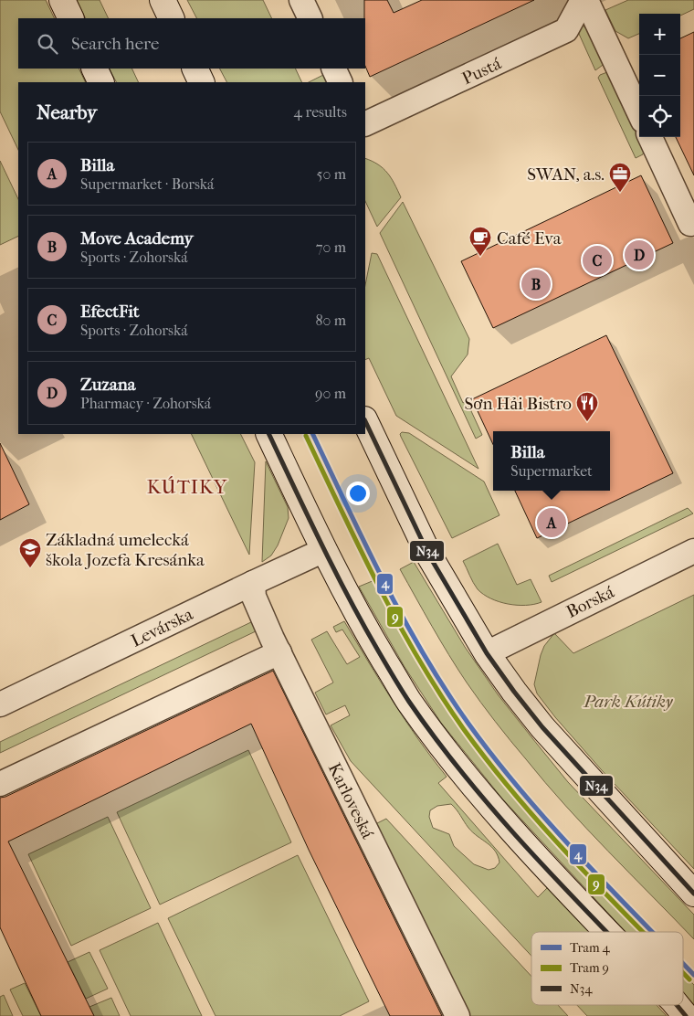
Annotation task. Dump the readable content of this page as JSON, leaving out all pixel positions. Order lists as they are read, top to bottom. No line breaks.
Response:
{"streets":{"street":["Pustá","Borská","Levárska","Karloveská"]},"crossings":[["Levárska","Karloveská"]],"districts":["KÚTIKY"],"parks":["Park Kútiky"],"places":{"office":["SWAN, a.s."],"cafe":["Café Eva"],"restaurant":["Sơn Hải Bistro"],"school or university":["Základná umelecká škola Jozefa Kresánka"]},"lines":["transit line N34","tram line 4","tram line 9"],"legend":["Tram 4","Tram 9","N34"],"page":{"map_buttons":["+","−"],"search":"Search here","heading":["Nearby","4 results"],"list":[{"mark":"A","name":"Billa","note":"Supermarket · Borská","value":"50 m"},{"mark":"B","name":"Move Academy","note":"Sports · Zohorská","value":"70 m"},{"mark":"C","name":"EfectFit","note":"Sports · Zohorská","value":"80 m"},{"mark":"D","name":"Zuzana","note":"Pharmacy · Zohorská","value":"90 m"}],"pins":["D","C","B","A"],"popup":["Billa","Supermarket"]}}
